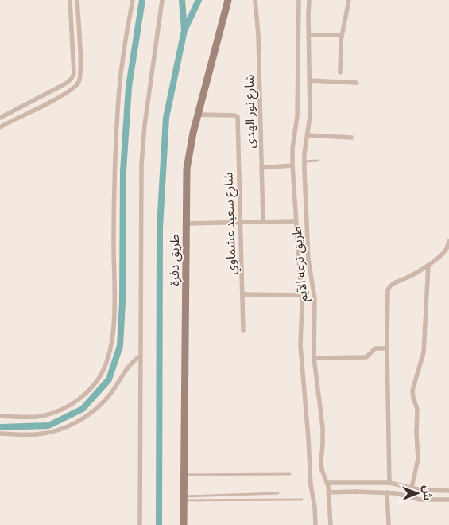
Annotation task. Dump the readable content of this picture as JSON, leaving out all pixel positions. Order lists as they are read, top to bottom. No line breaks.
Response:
{"streets":{"main road":["طريق دفرة"],"street":["شارع نور الهدى","شارع سعيد عشماوي","طريق ترعه الآيم"]},"crossings":[["شارع سعيد عشماوي","طريق دفرة"]],"north":"right"}
